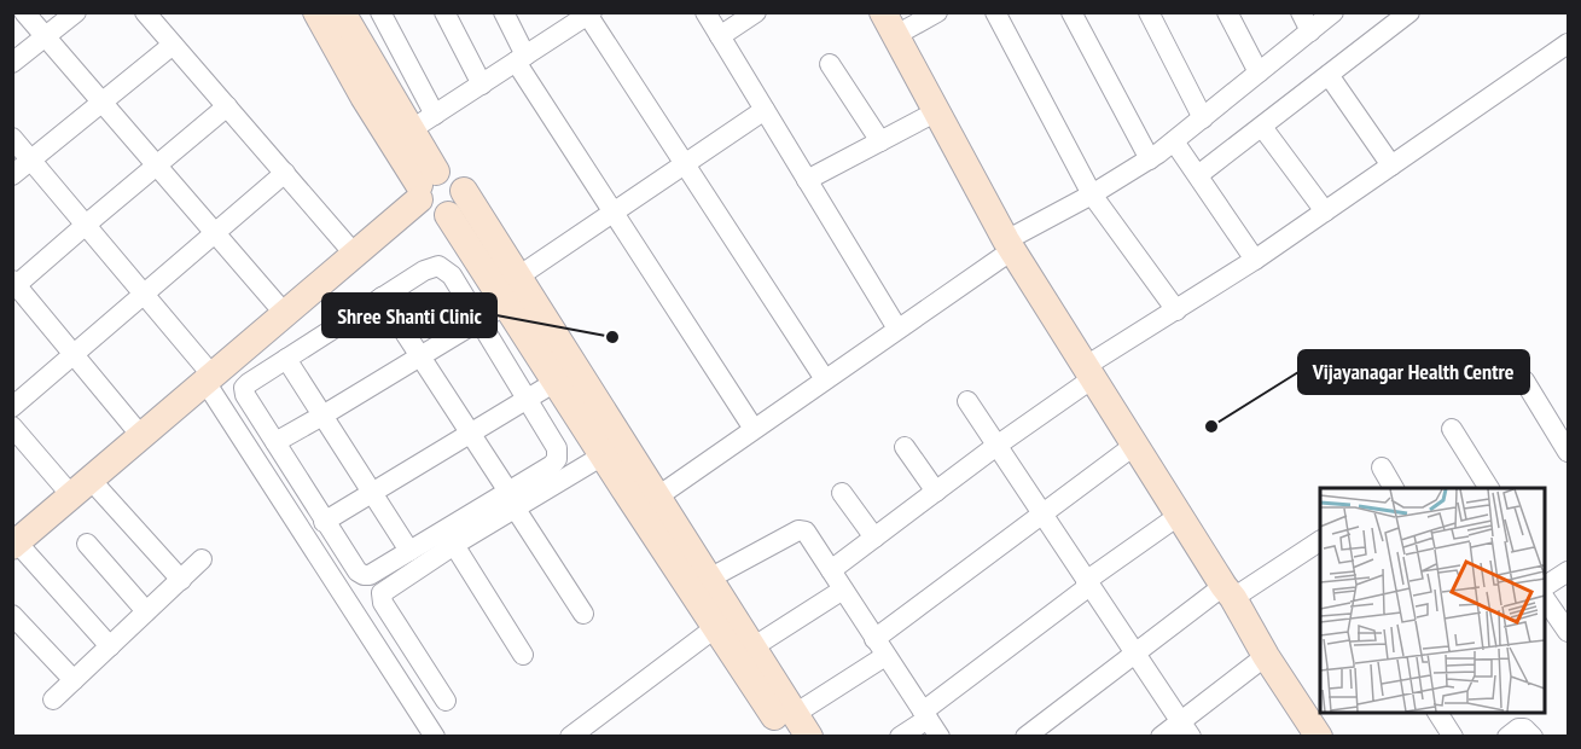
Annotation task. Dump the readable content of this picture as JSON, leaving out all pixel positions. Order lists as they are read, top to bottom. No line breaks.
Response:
{"places":["Shree Shanti Clinic","Vijayanagar Health Centre"]}
